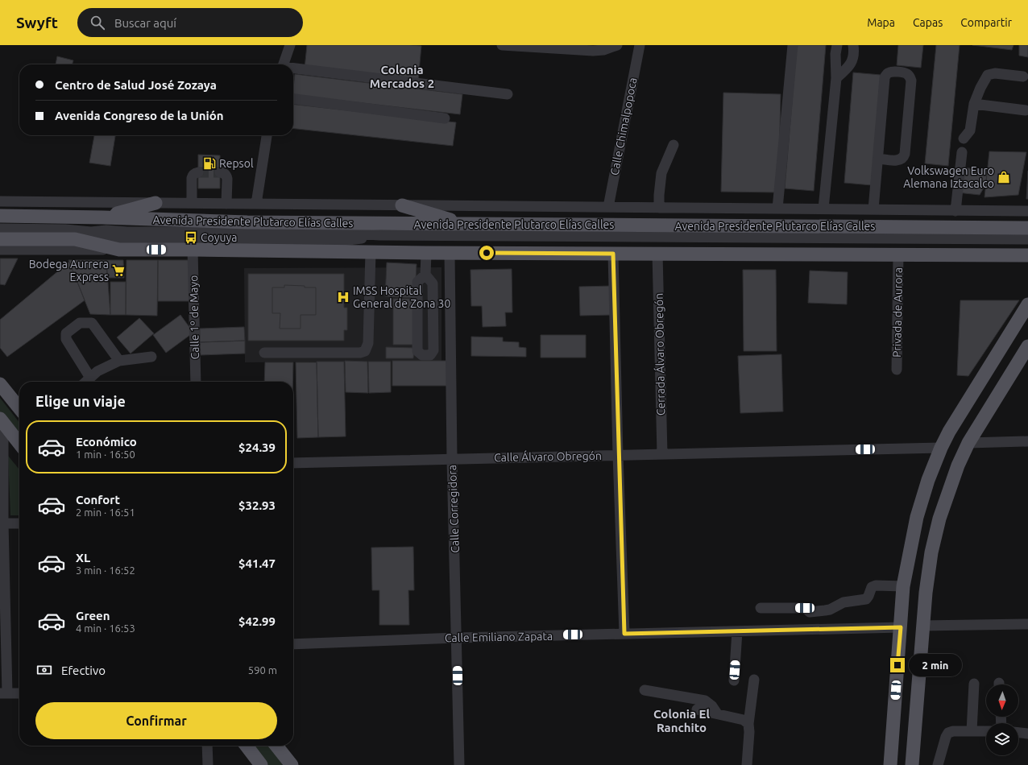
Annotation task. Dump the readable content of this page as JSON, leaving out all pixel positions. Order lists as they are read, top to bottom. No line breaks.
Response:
{"streets":{"main road":["Avenida Presidente Plutarco Elías Calles"],"street":["Calle Chimalpopoca","Privada de Aurora","Calle 1º de Mayo","Cerrada Álvaro Obregón","Calle Álvaro Obregón","Calle Corregidora","Calle Emiliano Zapata"]},"crossings":[["Calle Chimalpopoca","Avenida Presidente Plutarco Elías Calles"],["Cerrada Álvaro Obregón","Calle Álvaro Obregón"],["Calle Álvaro Obregón","Calle Corregidora"],["Calle Corregidora","Calle Emiliano Zapata"]],"districts":["Colonia Mercados 2","Colonia El Ranchito"],"places":{"fuel station":["Repsol"],"shop":["Volkswagen Euro Alemana Iztacalco"],"bus stop":["Coyuya"],"supermarket":["Bodega Aurrera Express"],"hospital":["IMSS Hospital General de Zona 30"]},"north":"bottom","page":{"header":"Swyft","search":"Buscar aquí","nav":["Mapa","Capas","Compartir"],"banner":["Centro de Salud José Zozaya","Avenida Congreso de la Unión"],"heading":"Elige un viaje","list":[{"name":"Económico","note":"1 min · 16:50","value":"$24.39"},{"name":"Confort","note":"2 min · 16:51","value":"$32.93"},{"name":"XL","note":"3 min · 16:52","value":"$41.47"},{"name":"Green","note":"4 min · 16:53","value":"$42.99"}],"pay":["Efectivo","590 m"],"bubble":"2 min","buttons":"Confirmar"}}
